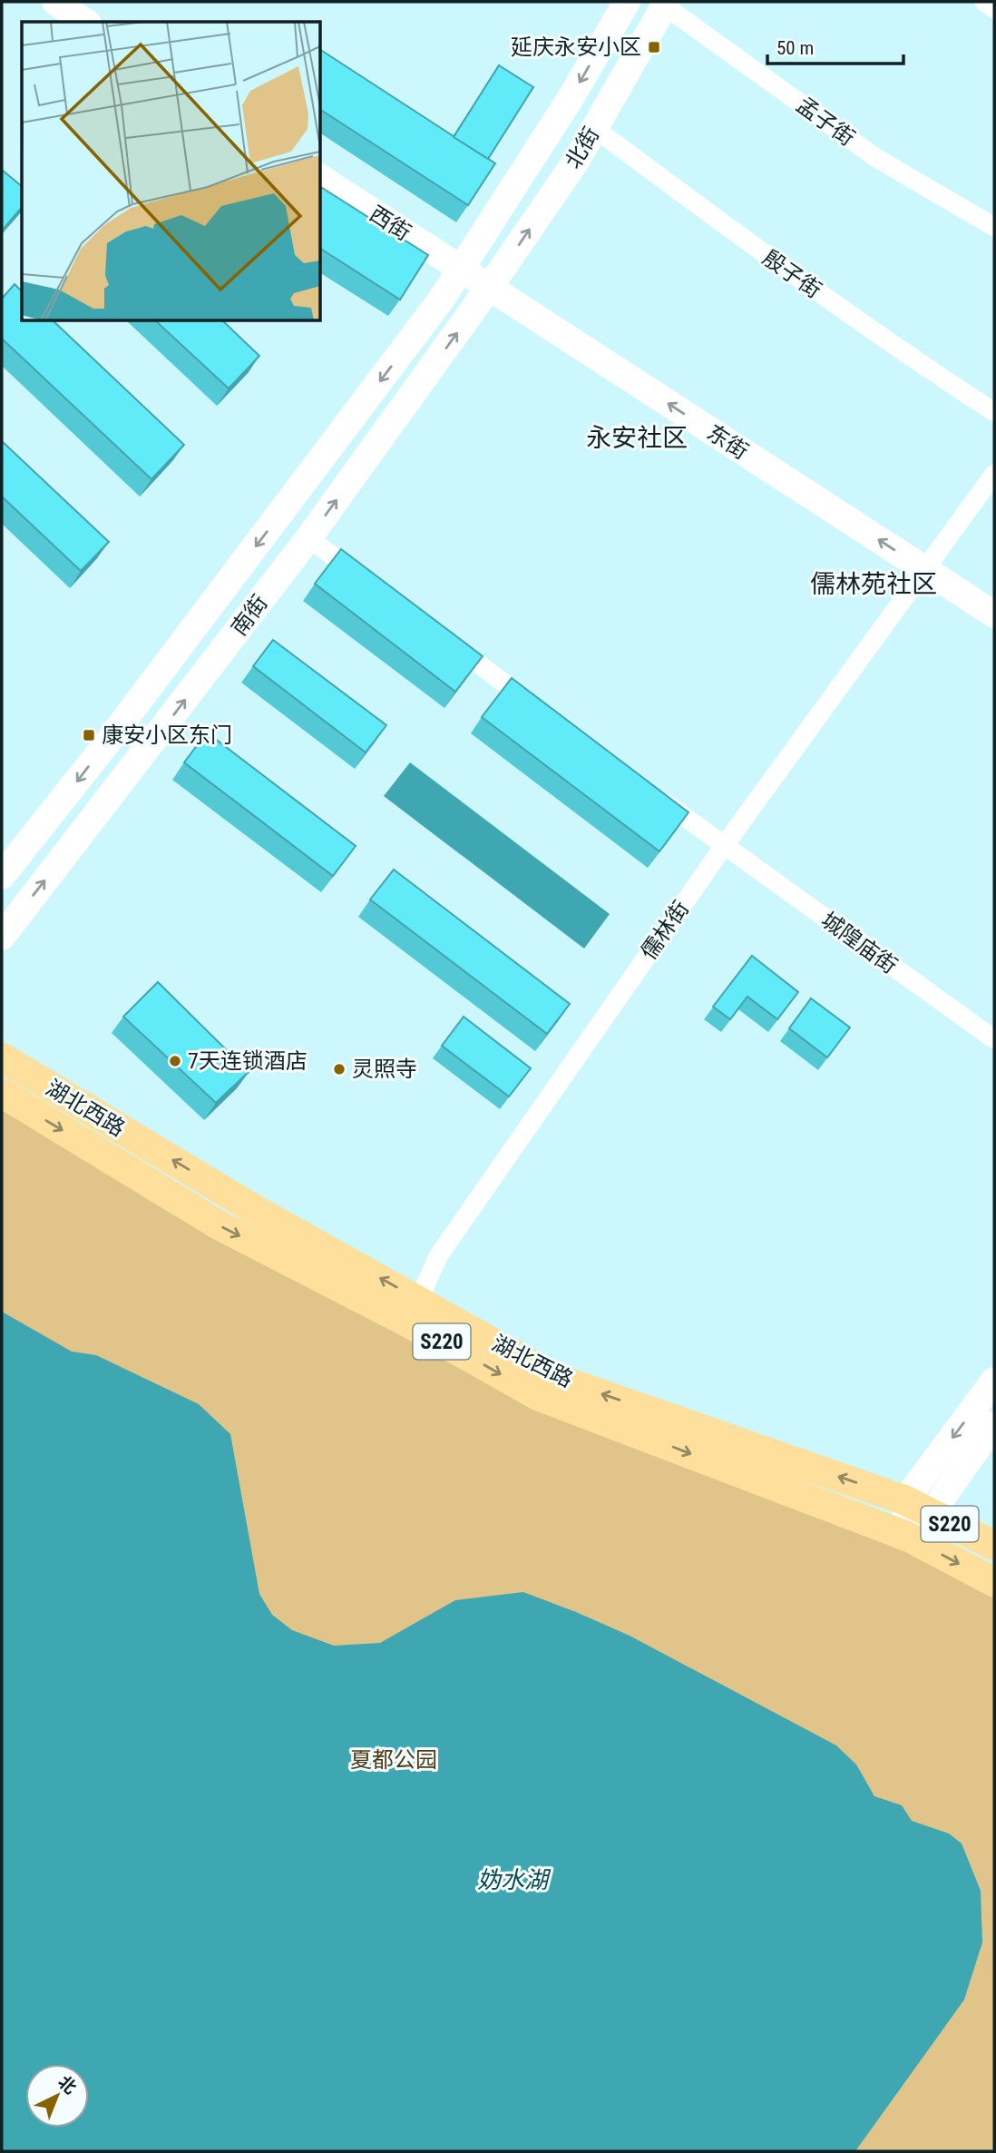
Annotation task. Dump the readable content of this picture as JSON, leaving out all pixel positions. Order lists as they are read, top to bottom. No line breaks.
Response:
{"streets":{"main road":["湖北西路","S220"],"street":["孟子街","北街","西街","殷子街","东街","南街","儒林街","城隍庙街"]},"crossings":[["孟子街","北街"],["北街","西街"],["北街","殷子街"],["北街","东街"],["北街","南街"],["西街","东街"],["西街","南街"],["东街","南街"],["东街","儒林街"],["儒林街","城隍庙街"],["儒林街","湖北西路"]],"one_way":["东街"],"districts":["永安社区","儒林苑社区"],"water":["妫水湖"],"parks":["夏都公园"],"places":{"transit":["延庆永安小区","康安小区东门"],"other":["7天连锁酒店","灵照寺"]},"scale_bar":"50 m","north":"top right"}
